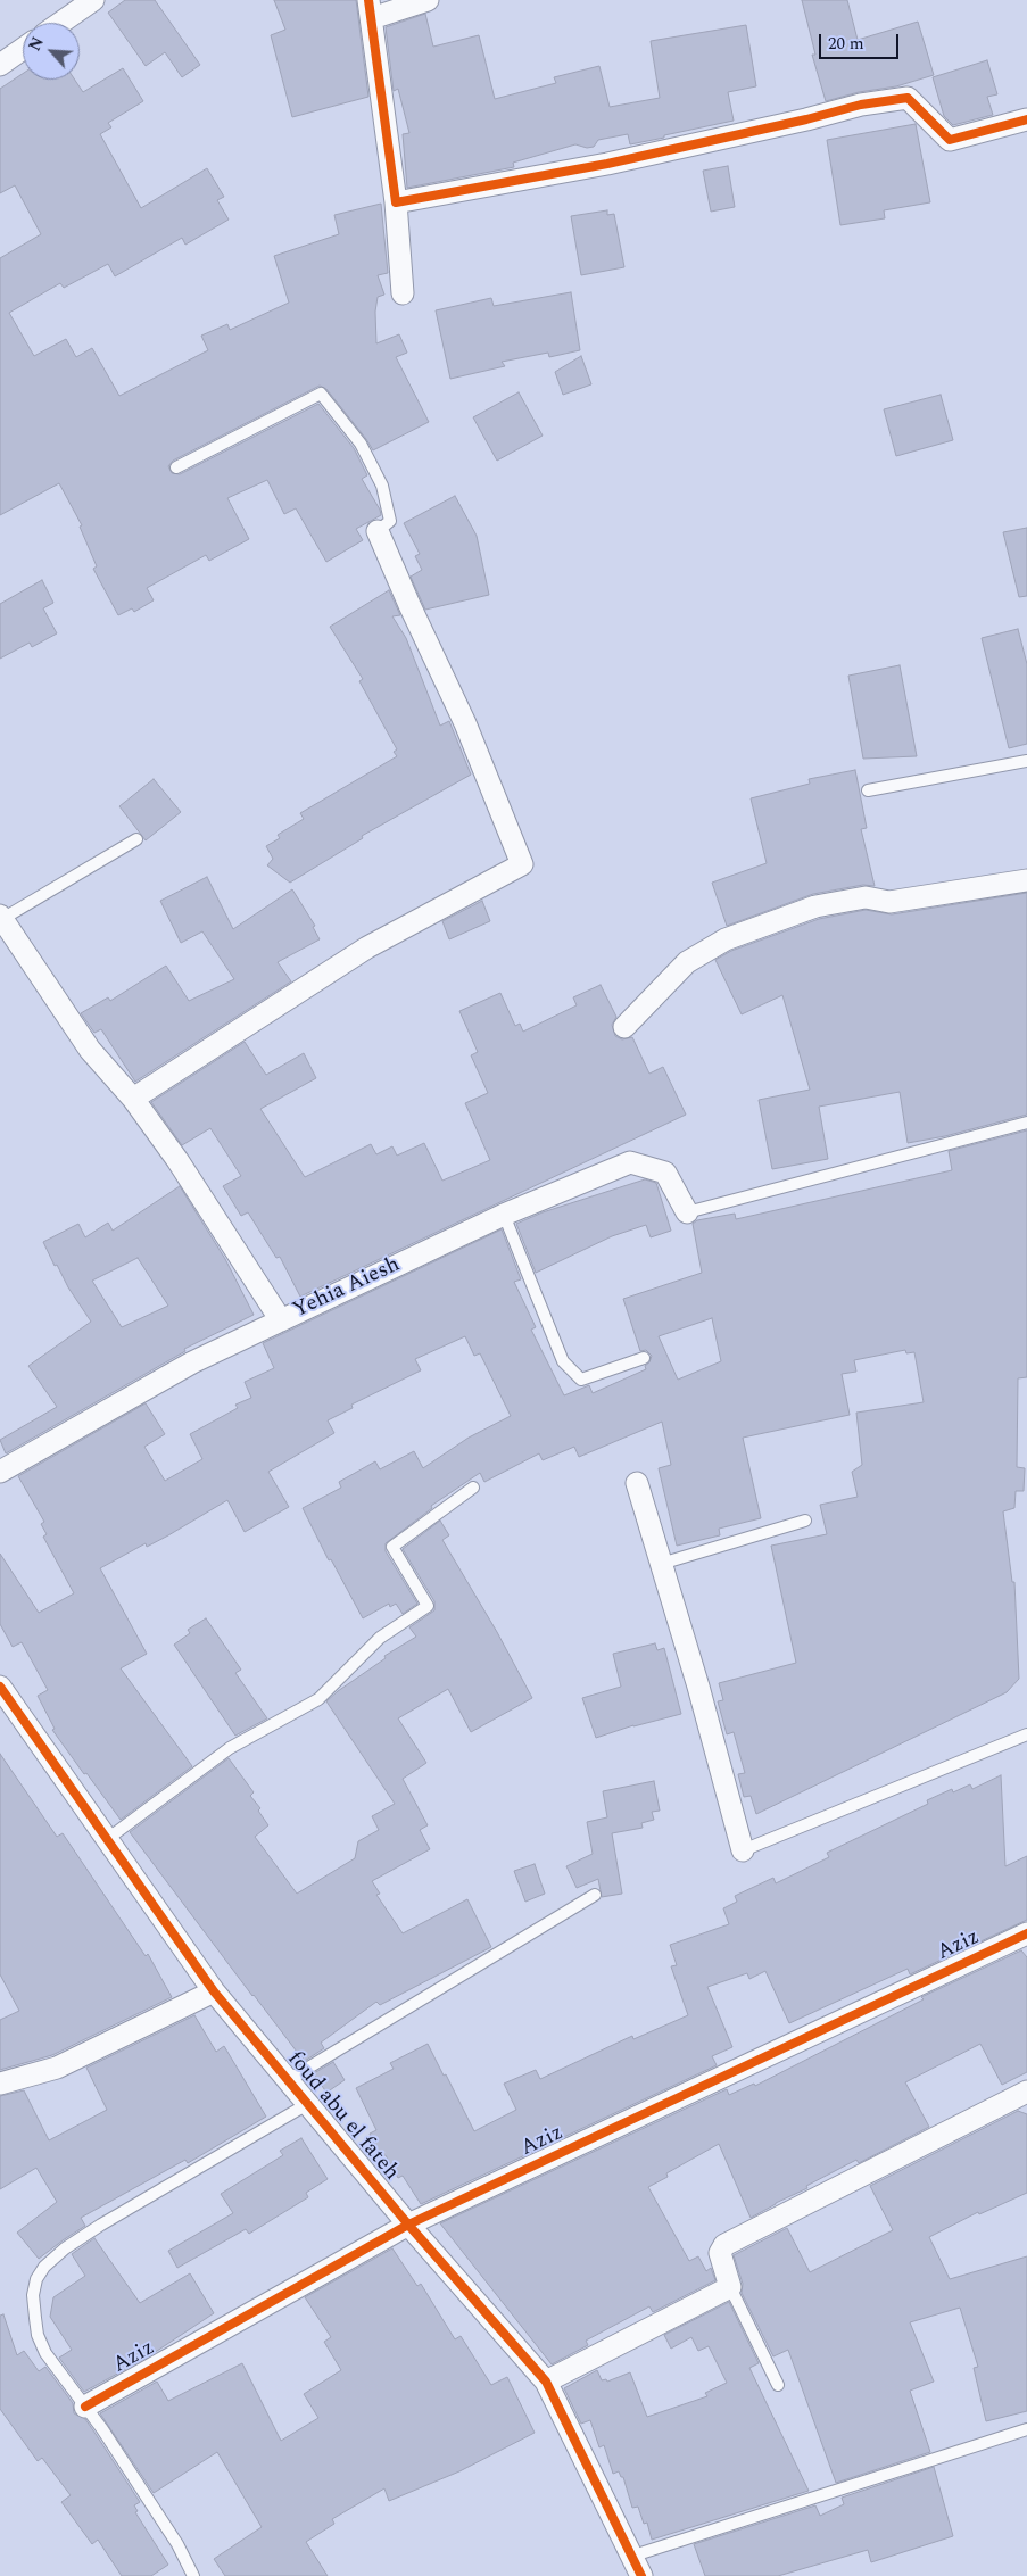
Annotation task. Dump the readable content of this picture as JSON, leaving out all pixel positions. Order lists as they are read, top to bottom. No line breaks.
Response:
{"streets":{"street":["Yehia Aiesh","Aziz","foud abu el fateh"]},"crossings":[["Aziz","foud abu el fateh"]],"scale_bar":"20 m","north":"top left"}
